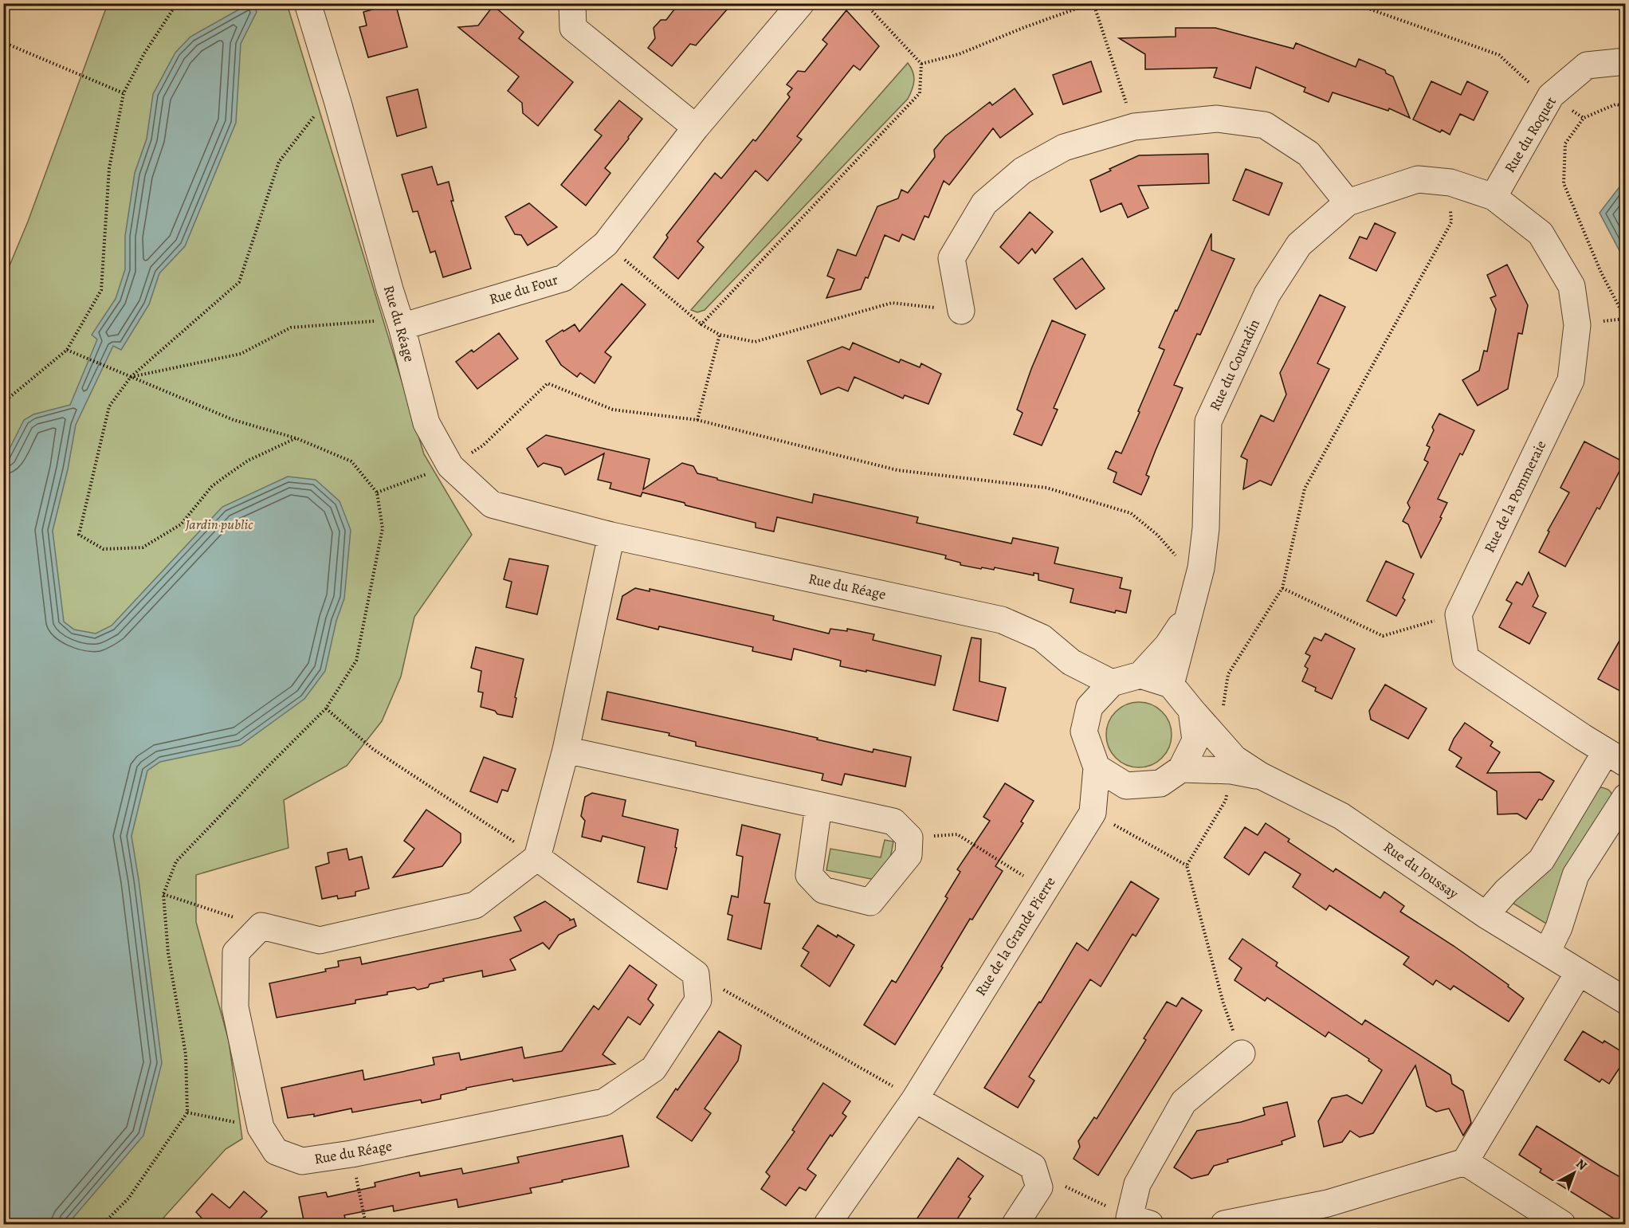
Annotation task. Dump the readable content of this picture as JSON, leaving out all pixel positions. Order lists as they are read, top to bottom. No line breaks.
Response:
{"streets":{"street":["Rue du Roquet","Rue du Four","Rue du Réage","Rue du Couradin","Rue de la Pommeraie","Rue du Joussay","Rue de la Grande Pierre"]},"crossings":[["Rue du Roquet","Rue du Couradin"],["Rue du Roquet","Rue de la Pommeraie"],["Rue du Four","Rue du Réage"],["Rue du Couradin","Rue de la Pommeraie"],["Rue du Joussay","Rue de la Grande Pierre"]],"parks":["Jardin public"],"north":"top right"}
